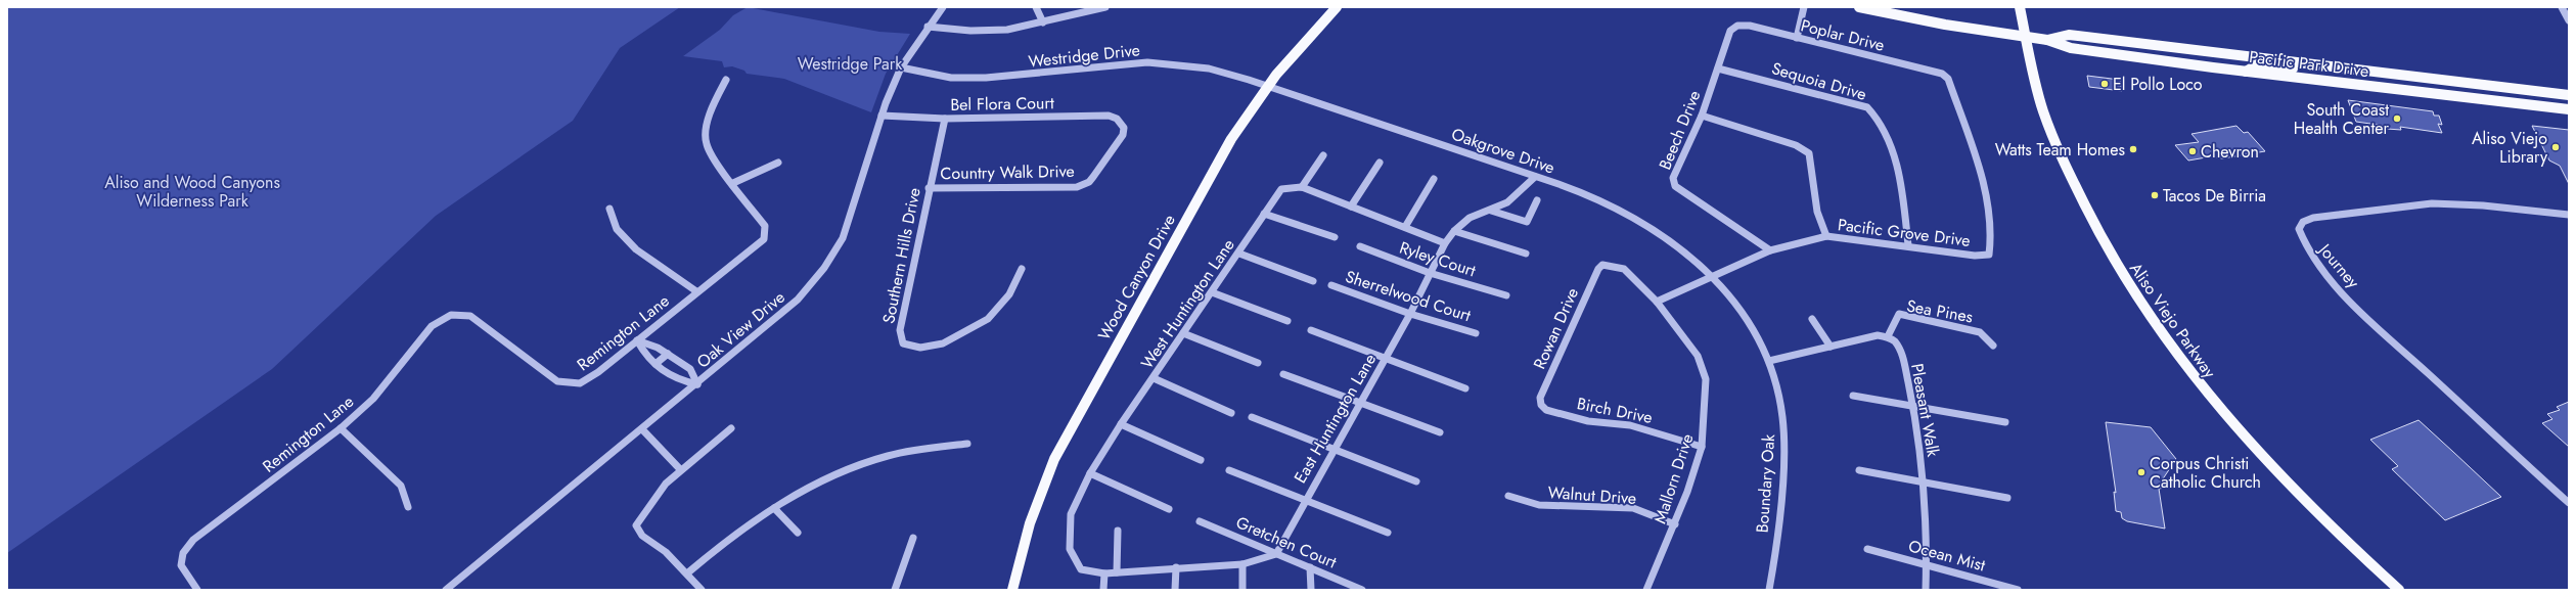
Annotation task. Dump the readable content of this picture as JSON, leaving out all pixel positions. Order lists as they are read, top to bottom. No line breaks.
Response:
{"streets":{"main road":["Pacific Park Drive","Wood Canyon Drive","Aliso Viejo Parkway"],"street":["Poplar Drive","Westridge Drive","Sequoia Drive","Bel Flora Court","Beech Drive","Oakgrove Drive","Country Walk Drive","Pacific Grove Drive","Southern Hills Drive","Ryley Court","Journey","Sherrelwood Court","West Huntington Lane","Sea Pines","Rowan Drive","Oak View Drive","Remington Lane","Birch Drive","Pleasant Walk","East Huntington Lane","Mallorn Drive","Boundary Oak","Walnut Drive","Gretchen Court","Ocean Mist"]},"crossings":[["Poplar Drive","Beech Drive"],["Poplar Drive","Pacific Grove Drive"],["Westridge Drive","Oakgrove Drive"],["Westridge Drive","Wood Canyon Drive"],["Westridge Drive","Oak View Drive"],["Pacific Park Drive","Aliso Viejo Parkway"],["Sequoia Drive","Beech Drive"],["Sequoia Drive","Pacific Grove Drive"],["Bel Flora Court","Country Walk Drive"],["Bel Flora Court","Southern Hills Drive"],["Bel Flora Court","Oak View Drive"],["Beech Drive","Pacific Grove Drive"],["Oakgrove Drive","Pacific Grove Drive"],["Oakgrove Drive","Wood Canyon Drive"],["Oakgrove Drive","East Huntington Lane"],["Oakgrove Drive","Boundary Oak"],["Country Walk Drive","Southern Hills Drive"],["Pacific Grove Drive","Mallorn Drive"],["Pacific Grove Drive","Boundary Oak"],["Ryley Court","East Huntington Lane"],["Sherrelwood Court","East Huntington Lane"],["West Huntington Lane","East Huntington Lane"],["Sea Pines","Pleasant Walk"],["Rowan Drive","Birch Drive"],["Rowan Drive","Mallorn Drive"],["Birch Drive","Mallorn Drive"],["Pleasant Walk","Ocean Mist"],["East Huntington Lane","Gretchen Court"],["Mallorn Drive","Walnut Drive"]],"parks":["Westridge Park","Aliso and Wood Canyons Wilderness Park"],"places":["El Pollo Loco","South Coast Health Center","Aliso Viejo Library","Watts Team Homes","Chevron","Tacos De Birria","Corpus Christi Catholic Church"]}
